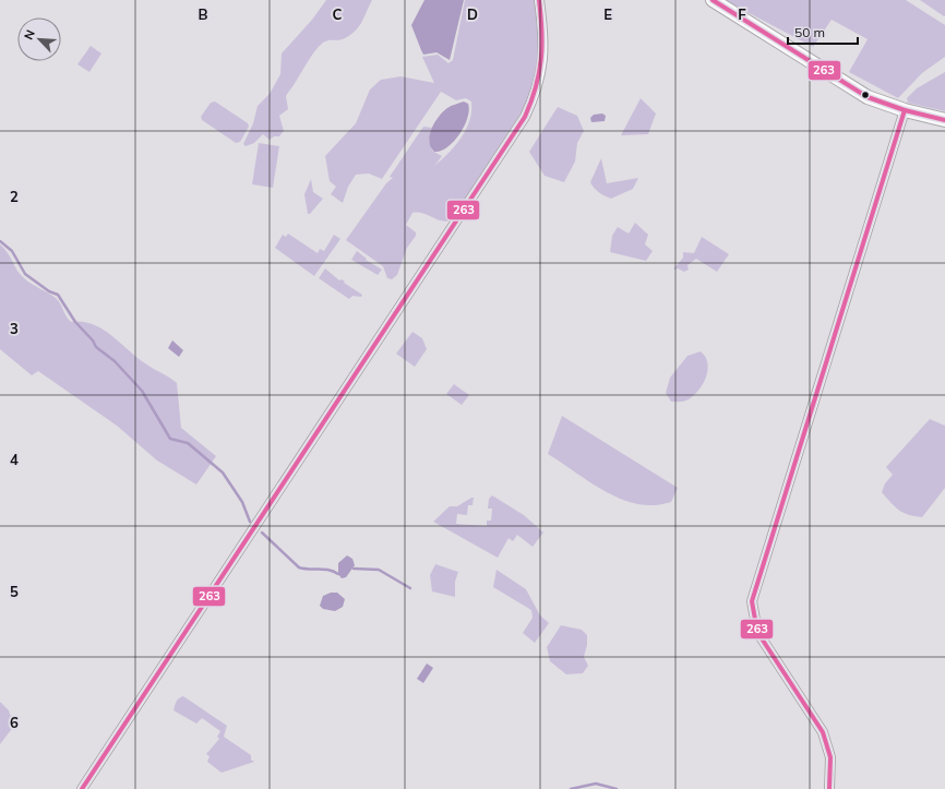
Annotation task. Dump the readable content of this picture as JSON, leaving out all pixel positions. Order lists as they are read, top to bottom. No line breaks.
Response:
{"lines":["transit line 263"],"scale_bar":"50 m","north":"top left","grid":{"columns":["B","C","D","E","F"],"rows":["2","3","4","5","6"]}}
